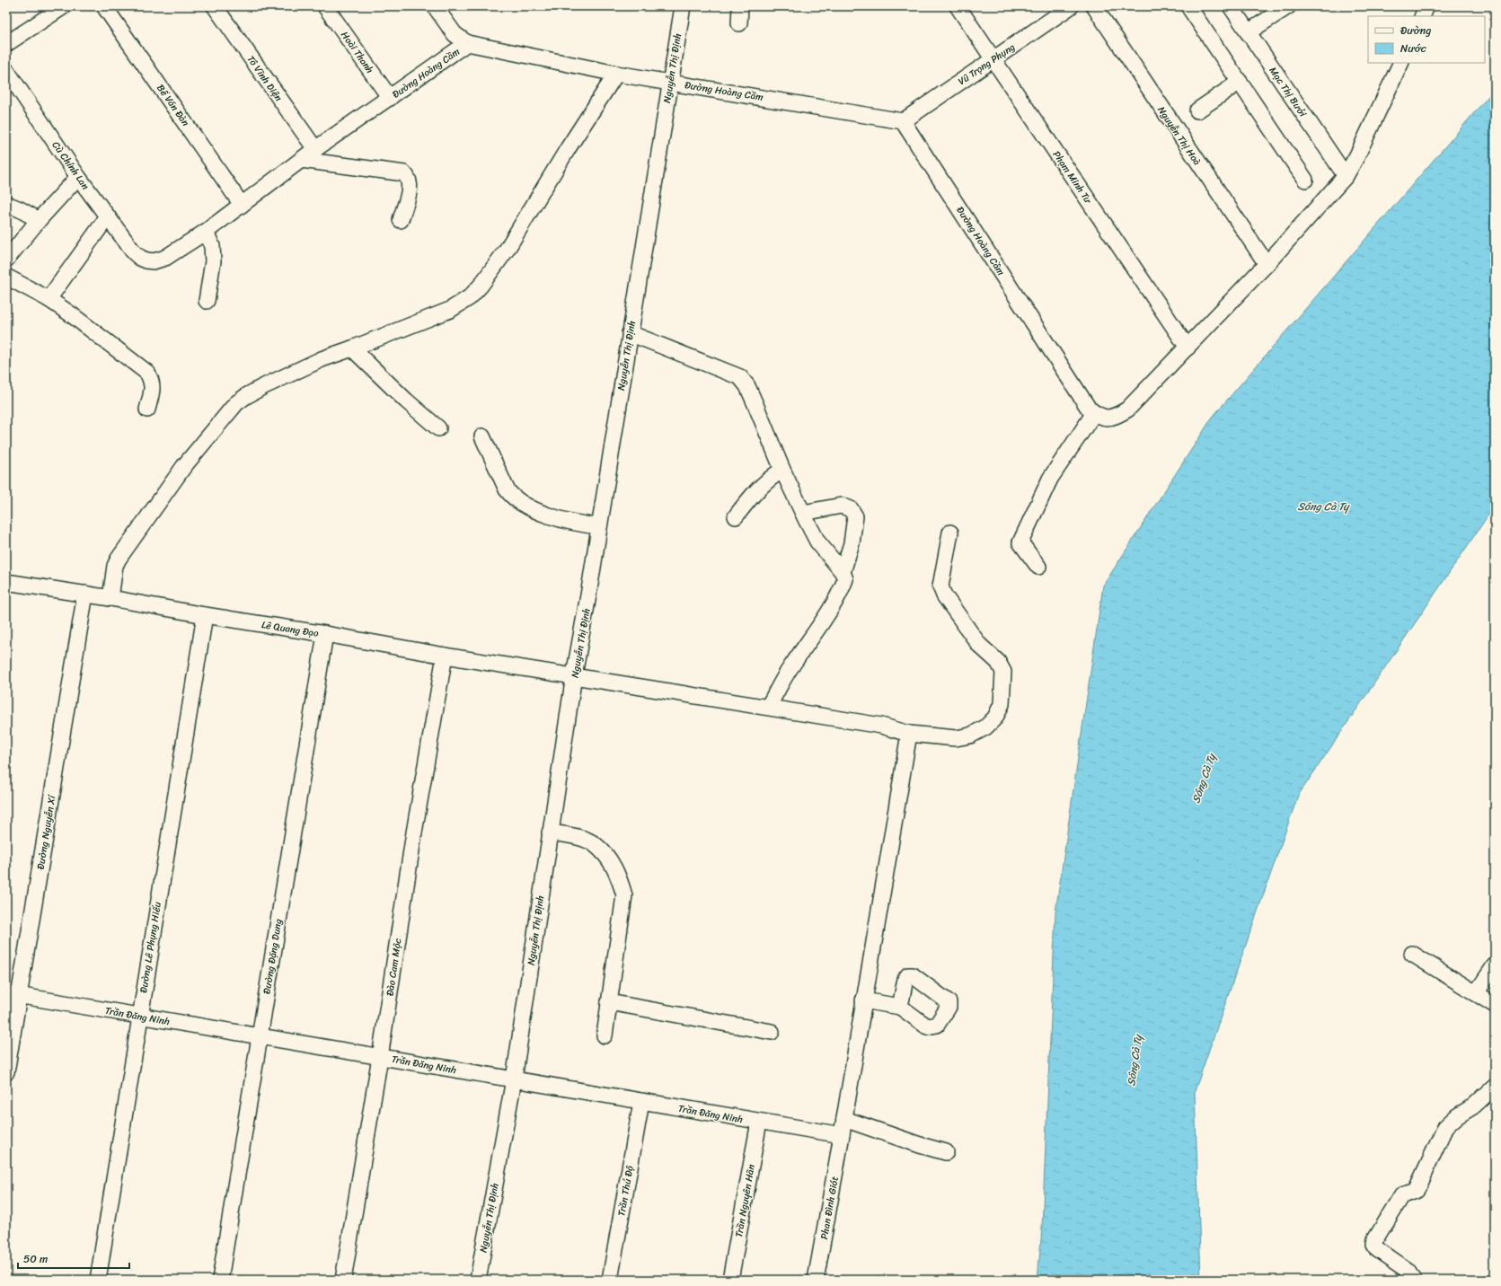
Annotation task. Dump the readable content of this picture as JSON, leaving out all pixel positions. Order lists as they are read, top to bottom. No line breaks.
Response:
{"streets":{"street":["Hoài Thanh","Vũ Trọng Phụng","Nguyễn Thị Định","Đường Hoàng Cầm","Tô Vĩnh Diện","Mạc Thị Bưởi","Bế Văn Đàn","Nguyễn Thị Hoà","Cù Chính Lan","Phạm Minh Tư","Lê Quang Đạo","Đường Nguyễn Xí","Đường Lê Phụng Hiểu","Đường Đặng Dung","Đào Cam Mộc","Trần Đăng Ninh","Trần Thủ Độ","Trần Nguyên Hãn","Phan Đình Giót"]},"crossings":[["Hoài Thanh","Đường Hoàng Cầm"],["Vũ Trọng Phụng","Đường Hoàng Cầm"],["Vũ Trọng Phụng","Phạm Minh Tư"],["Nguyễn Thị Định","Đường Hoàng Cầm"],["Nguyễn Thị Định","Lê Quang Đạo"],["Nguyễn Thị Định","Trần Đăng Ninh"],["Đường Hoàng Cầm","Tô Vĩnh Diện"],["Đường Hoàng Cầm","Bế Văn Đàn"],["Đường Hoàng Cầm","Cù Chính Lan"],["Lê Quang Đạo","Đường Nguyễn Xí"],["Lê Quang Đạo","Đường Lê Phụng Hiểu"],["Lê Quang Đạo","Đường Đặng Dung"],["Lê Quang Đạo","Đào Cam Mộc"],["Lê Quang Đạo","Phan Đình Giót"],["Đường Nguyễn Xí","Trần Đăng Ninh"],["Đường Lê Phụng Hiểu","Trần Đăng Ninh"],["Đường Đặng Dung","Trần Đăng Ninh"],["Đào Cam Mộc","Trần Đăng Ninh"],["Trần Đăng Ninh","Trần Thủ Độ"],["Trần Đăng Ninh","Trần Nguyên Hãn"],["Trần Đăng Ninh","Phan Đình Giót"]],"water":["Sông Cà Ty"],"legend":["Đường","Nước"],"scale_bar":"50 m"}
